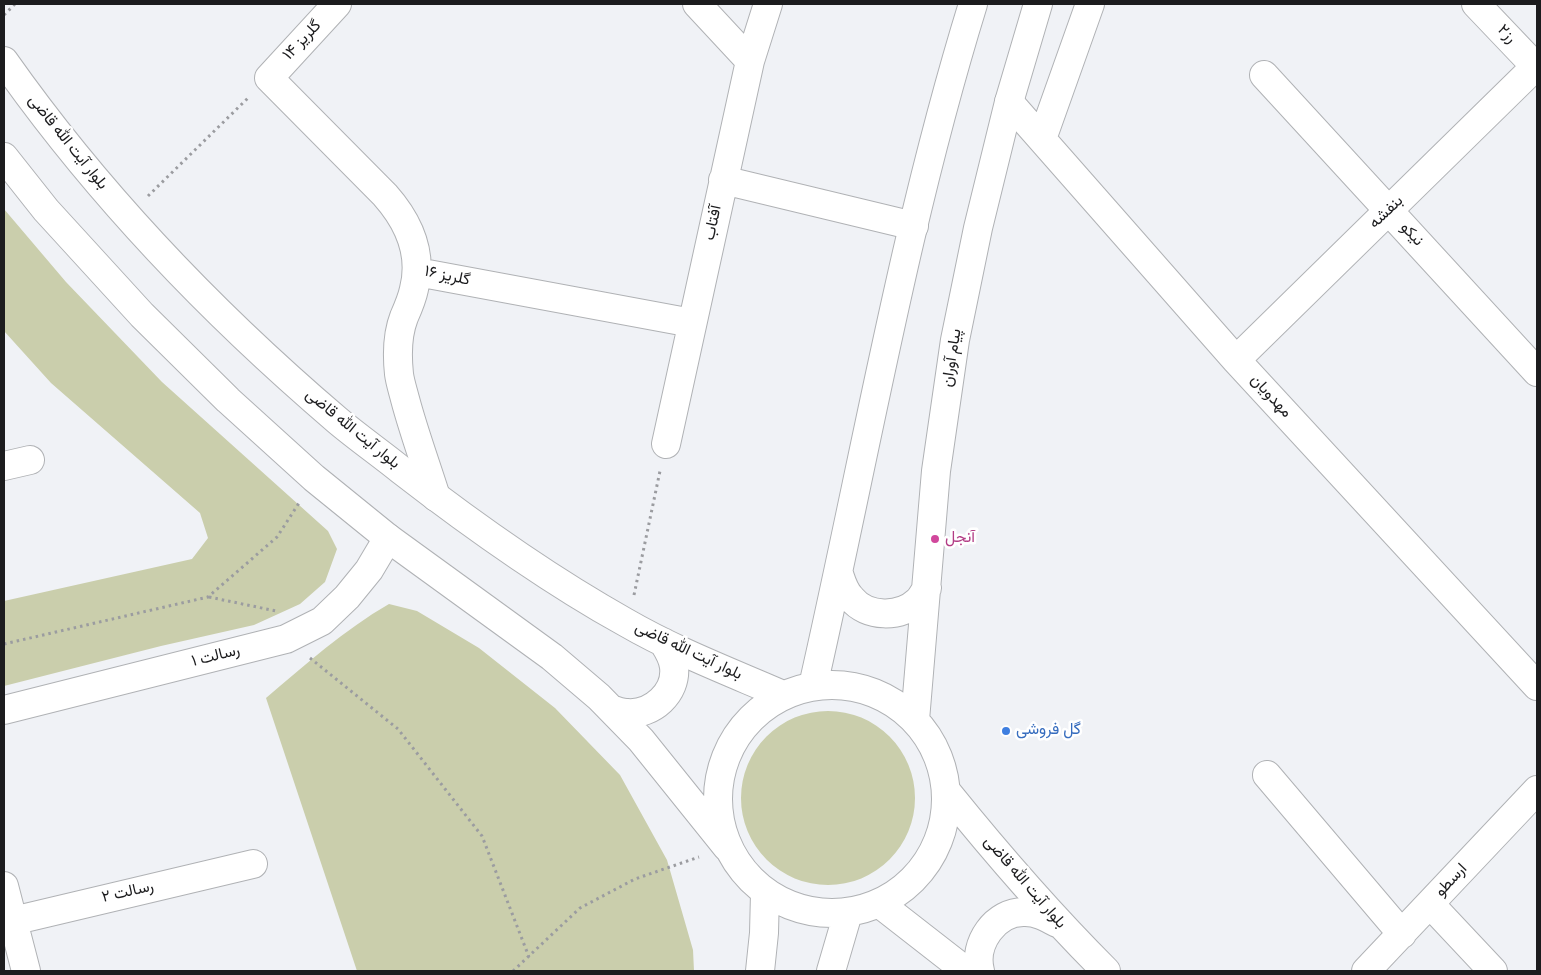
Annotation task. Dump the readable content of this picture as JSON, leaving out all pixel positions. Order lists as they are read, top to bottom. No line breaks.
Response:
{"streets":{"main road":["رز۲","گلریز ۱۴","بلوار آیت ‌الله قاضی","بنفشه","آفتاب","نیکو","گلریز ۱۶","پیام آوران","مهدویان","رسالت ۱","ارسطو","رسالت ۲"]},"crossings":[["رز۲","بنفشه"],["گلریز ۱۴","گلریز ۱۶"],["بنفشه","نیکو"],["بنفشه","مهدویان"],["آفتاب","گلریز ۱۶"],["پیام آوران","مهدویان"]],"places":["آنجل","گل فروشی"]}
